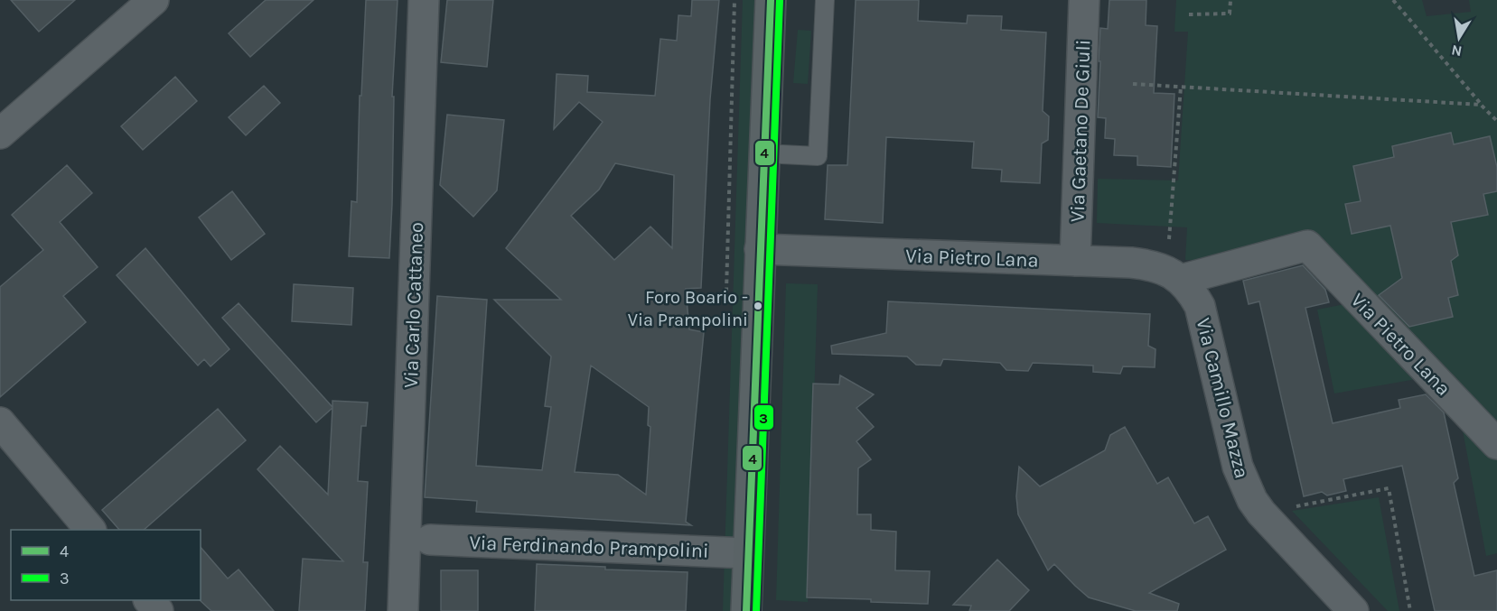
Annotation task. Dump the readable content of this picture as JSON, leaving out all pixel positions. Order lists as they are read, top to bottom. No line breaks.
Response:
{"streets":{"street":["Via Gaetano De Giuli","Via Pietro Lana","Via Carlo Cattaneo","Via Camillo Mazza","Via Ferdinando Prampolini"]},"crossings":[["Via Gaetano De Giuli","Via Pietro Lana"],["Via Pietro Lana","Via Camillo Mazza"],["Via Carlo Cattaneo","Via Ferdinando Prampolini"]],"places":["Foro Boario - Via Prampolini"],"lines":["transit line 4","transit line 3"],"legend":["4","3"],"north":"bottom"}
